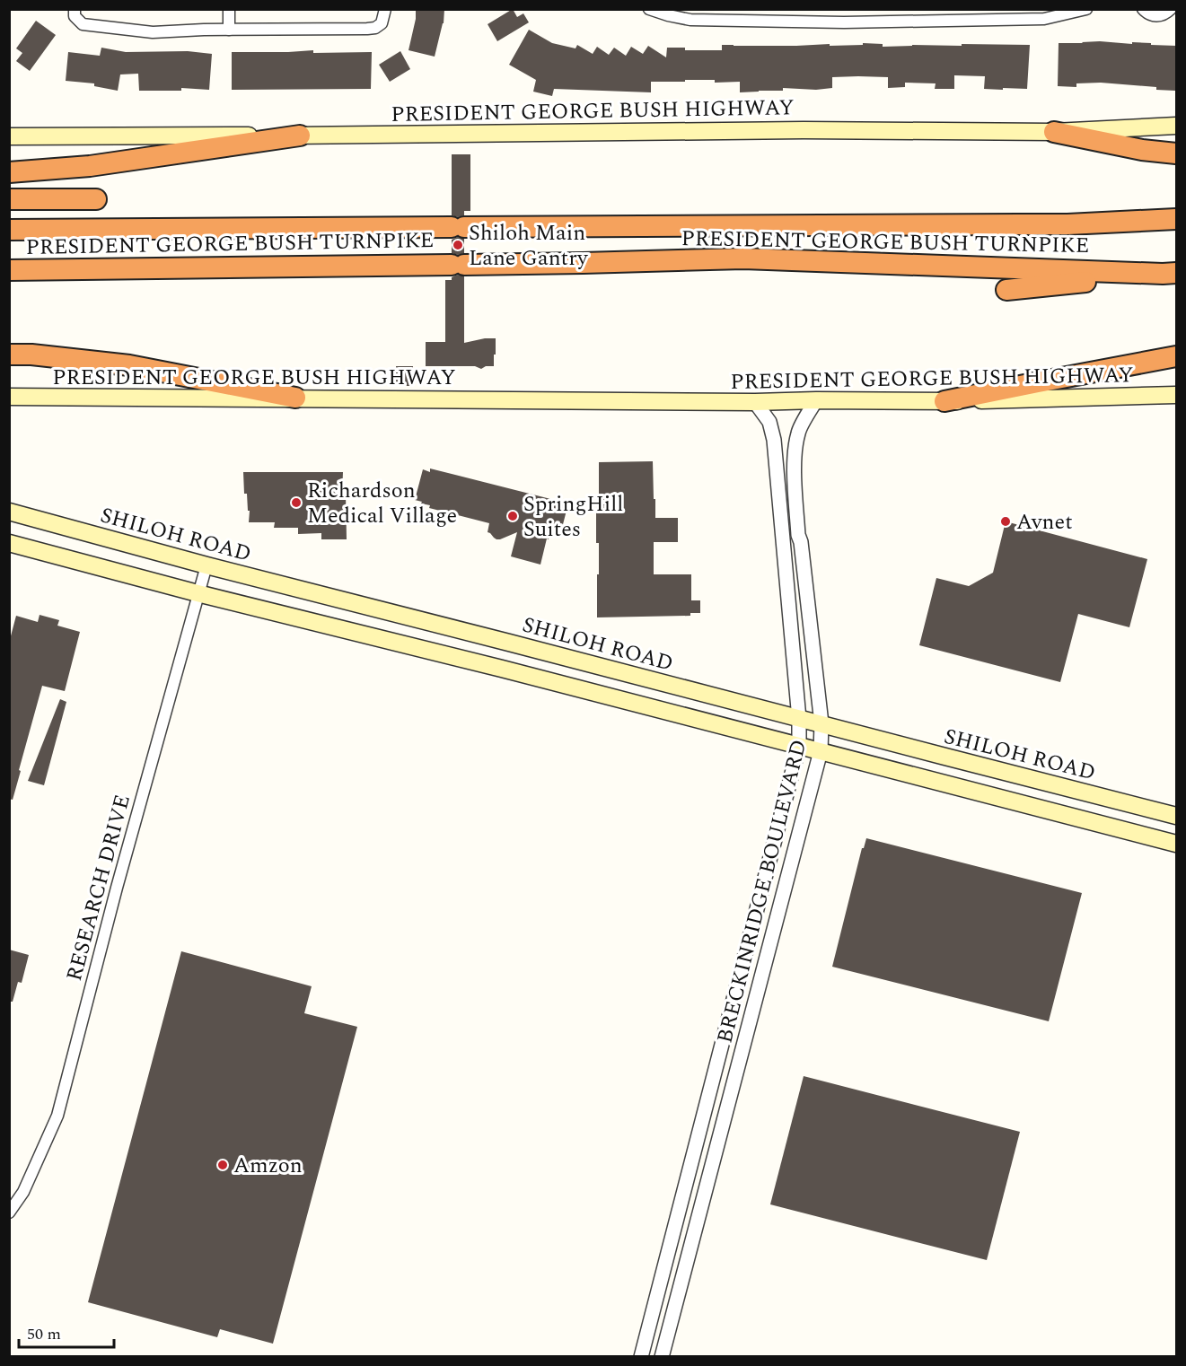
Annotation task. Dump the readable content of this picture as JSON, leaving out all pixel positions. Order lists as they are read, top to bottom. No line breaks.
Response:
{"streets":{"highway":["PRESIDENT GEORGE BUSH TURNPIKE"],"main road":["PRESIDENT GEORGE BUSH HIGHWAY","SHILOH ROAD"],"street":["RESEARCH DRIVE","BRECKINRIDGE BOULEVARD"]},"crossings":[["PRESIDENT GEORGE BUSH HIGHWAY","BRECKINRIDGE BOULEVARD"],["SHILOH ROAD","RESEARCH DRIVE"],["SHILOH ROAD","BRECKINRIDGE BOULEVARD"]],"places":["Shiloh Main Lane Gantry","Richardson Medical Village","SpringHill Suites","Avnet","Amzon"],"scale_bar":"50 m"}
